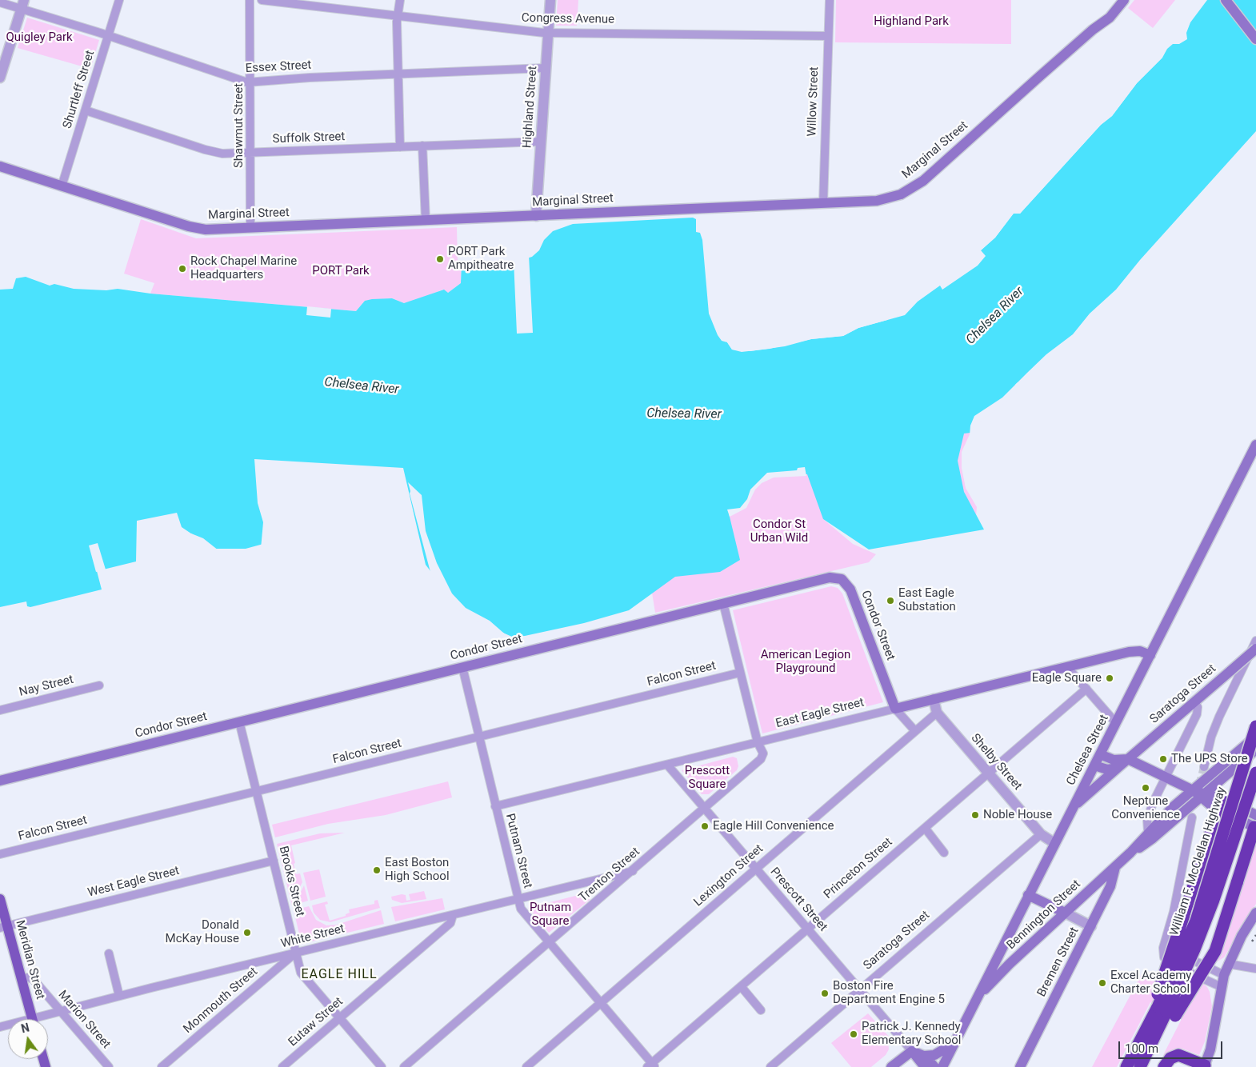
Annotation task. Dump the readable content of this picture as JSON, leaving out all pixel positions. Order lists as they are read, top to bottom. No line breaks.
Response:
{"streets":{"highway":["William F. McClellan Highway"],"main road":["Marginal Street","Condor Street","Saratoga Street","East Eagle Street","Chelsea Street","Prescott Street","Bennington Street","Meridian Street","Bremen Street"],"street":["Congress Avenue","Essex Street","Shurtleff Street","Willow Street","Highland Street","Shawmut Street","Suffolk Street","Falcon Street","Nay Street","Shelby Street","Putnam Street","Princeton Street","Trenton Street","Lexington Street","Brooks Street","West Eagle Street","White Street","Monmouth Street","Marion Street","Eutaw Street"]},"crossings":[["Congress Avenue","Willow Street"],["Congress Avenue","Highland Street"],["Essex Street","Shurtleff Street"],["Essex Street","Highland Street"],["Essex Street","Shawmut Street"],["Shurtleff Street","Suffolk Street"],["Shurtleff Street","Marginal Street"],["Willow Street","Marginal Street"],["Highland Street","Suffolk Street"],["Highland Street","Marginal Street"],["Shawmut Street","Suffolk Street"],["Shawmut Street","Marginal Street"],["Condor Street","East Eagle Street"],["Condor Street","Putnam Street"],["Condor Street","Brooks Street"],["Falcon Street","Putnam Street"],["Falcon Street","Brooks Street"],["Saratoga Street","Chelsea Street"],["Saratoga Street","Shelby Street"],["Saratoga Street","Prescott Street"],["East Eagle Street","Chelsea Street"],["East Eagle Street","Putnam Street"],["East Eagle Street","Trenton Street"],["East Eagle Street","Prescott Street"],["Chelsea Street","Shelby Street"],["Chelsea Street","Bennington Street"],["Shelby Street","Princeton Street"],["Shelby Street","Lexington Street"],["Putnam Street","Princeton Street"],["Putnam Street","Trenton Street"],["Putnam Street","Lexington Street"],["Putnam Street","White Street"],["Princeton Street","Prescott Street"],["Trenton Street","Prescott Street"],["Trenton Street","White Street"],["Lexington Street","Prescott Street"],["Brooks Street","West Eagle Street"],["Brooks Street","White Street"],["Brooks Street","Monmouth Street"],["Brooks Street","Eutaw Street"],["West Eagle Street","Meridian Street"],["Bennington Street","Bremen Street"],["White Street","Monmouth Street"],["White Street","Marion Street"],["White Street","Eutaw Street"],["Meridian Street","Marion Street"]],"districts":["EAGLE HILL"],"water":["Chelsea River"],"parks":["Highland Park","Quigley Park","PORT Park","Condor St Urban Wild","American Legion Playground","Prescott Square","Putnam Square"],"places":["PORT Park Ampitheatre","Rock Chapel Marine Headquarters","East Eagle Substation","Eagle Square","The UPS Store","Neptune Convenience","Noble House","Eagle Hill Convenience","East Boston High School","Donald McKay House","Excel Academy Charter School","Boston Fire Department Engine 5","Patrick J. Kennedy Elementary School"],"scale_bar":"100 m","north":"top"}
